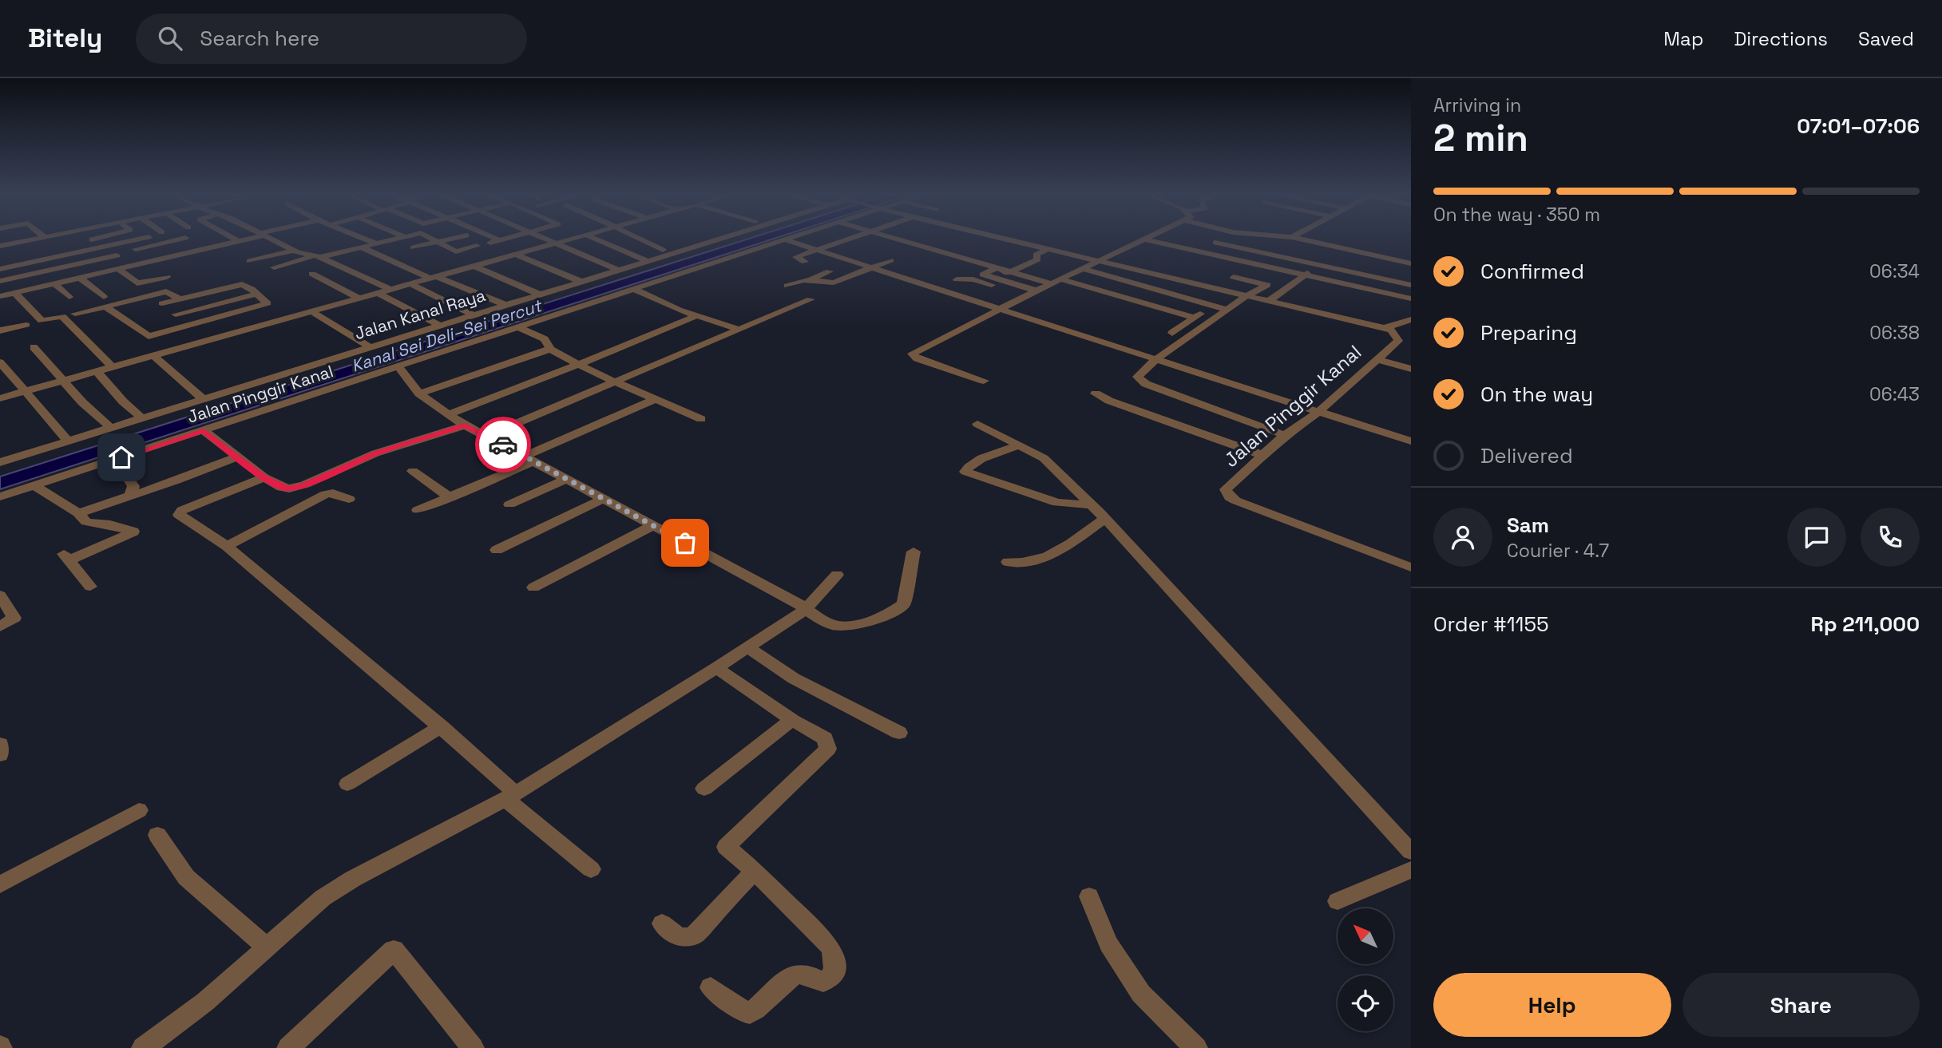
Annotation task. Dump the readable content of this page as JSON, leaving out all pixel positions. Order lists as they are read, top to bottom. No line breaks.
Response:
{"streets":{"street":["Jalan Kanal Raya","Jalan Pinggir Kanal"]},"water":["Kanal Sei Deli–Sei Percut"],"north":"top left","page":{"header":"Bitely","search":"Search here","nav":["Map","Directions","Saved"],"heading":["2 min","Arriving in","07:01–07:06"],"panel":["Sam","Courier · 4.7","Order #1155","Rp 211,000"],"bar":"On the way · 350 m","list":[["Confirmed","06:34"],["Preparing","06:38"],["On the way","06:43"],"Delivered"],"buttons":["Help","Share"]}}
